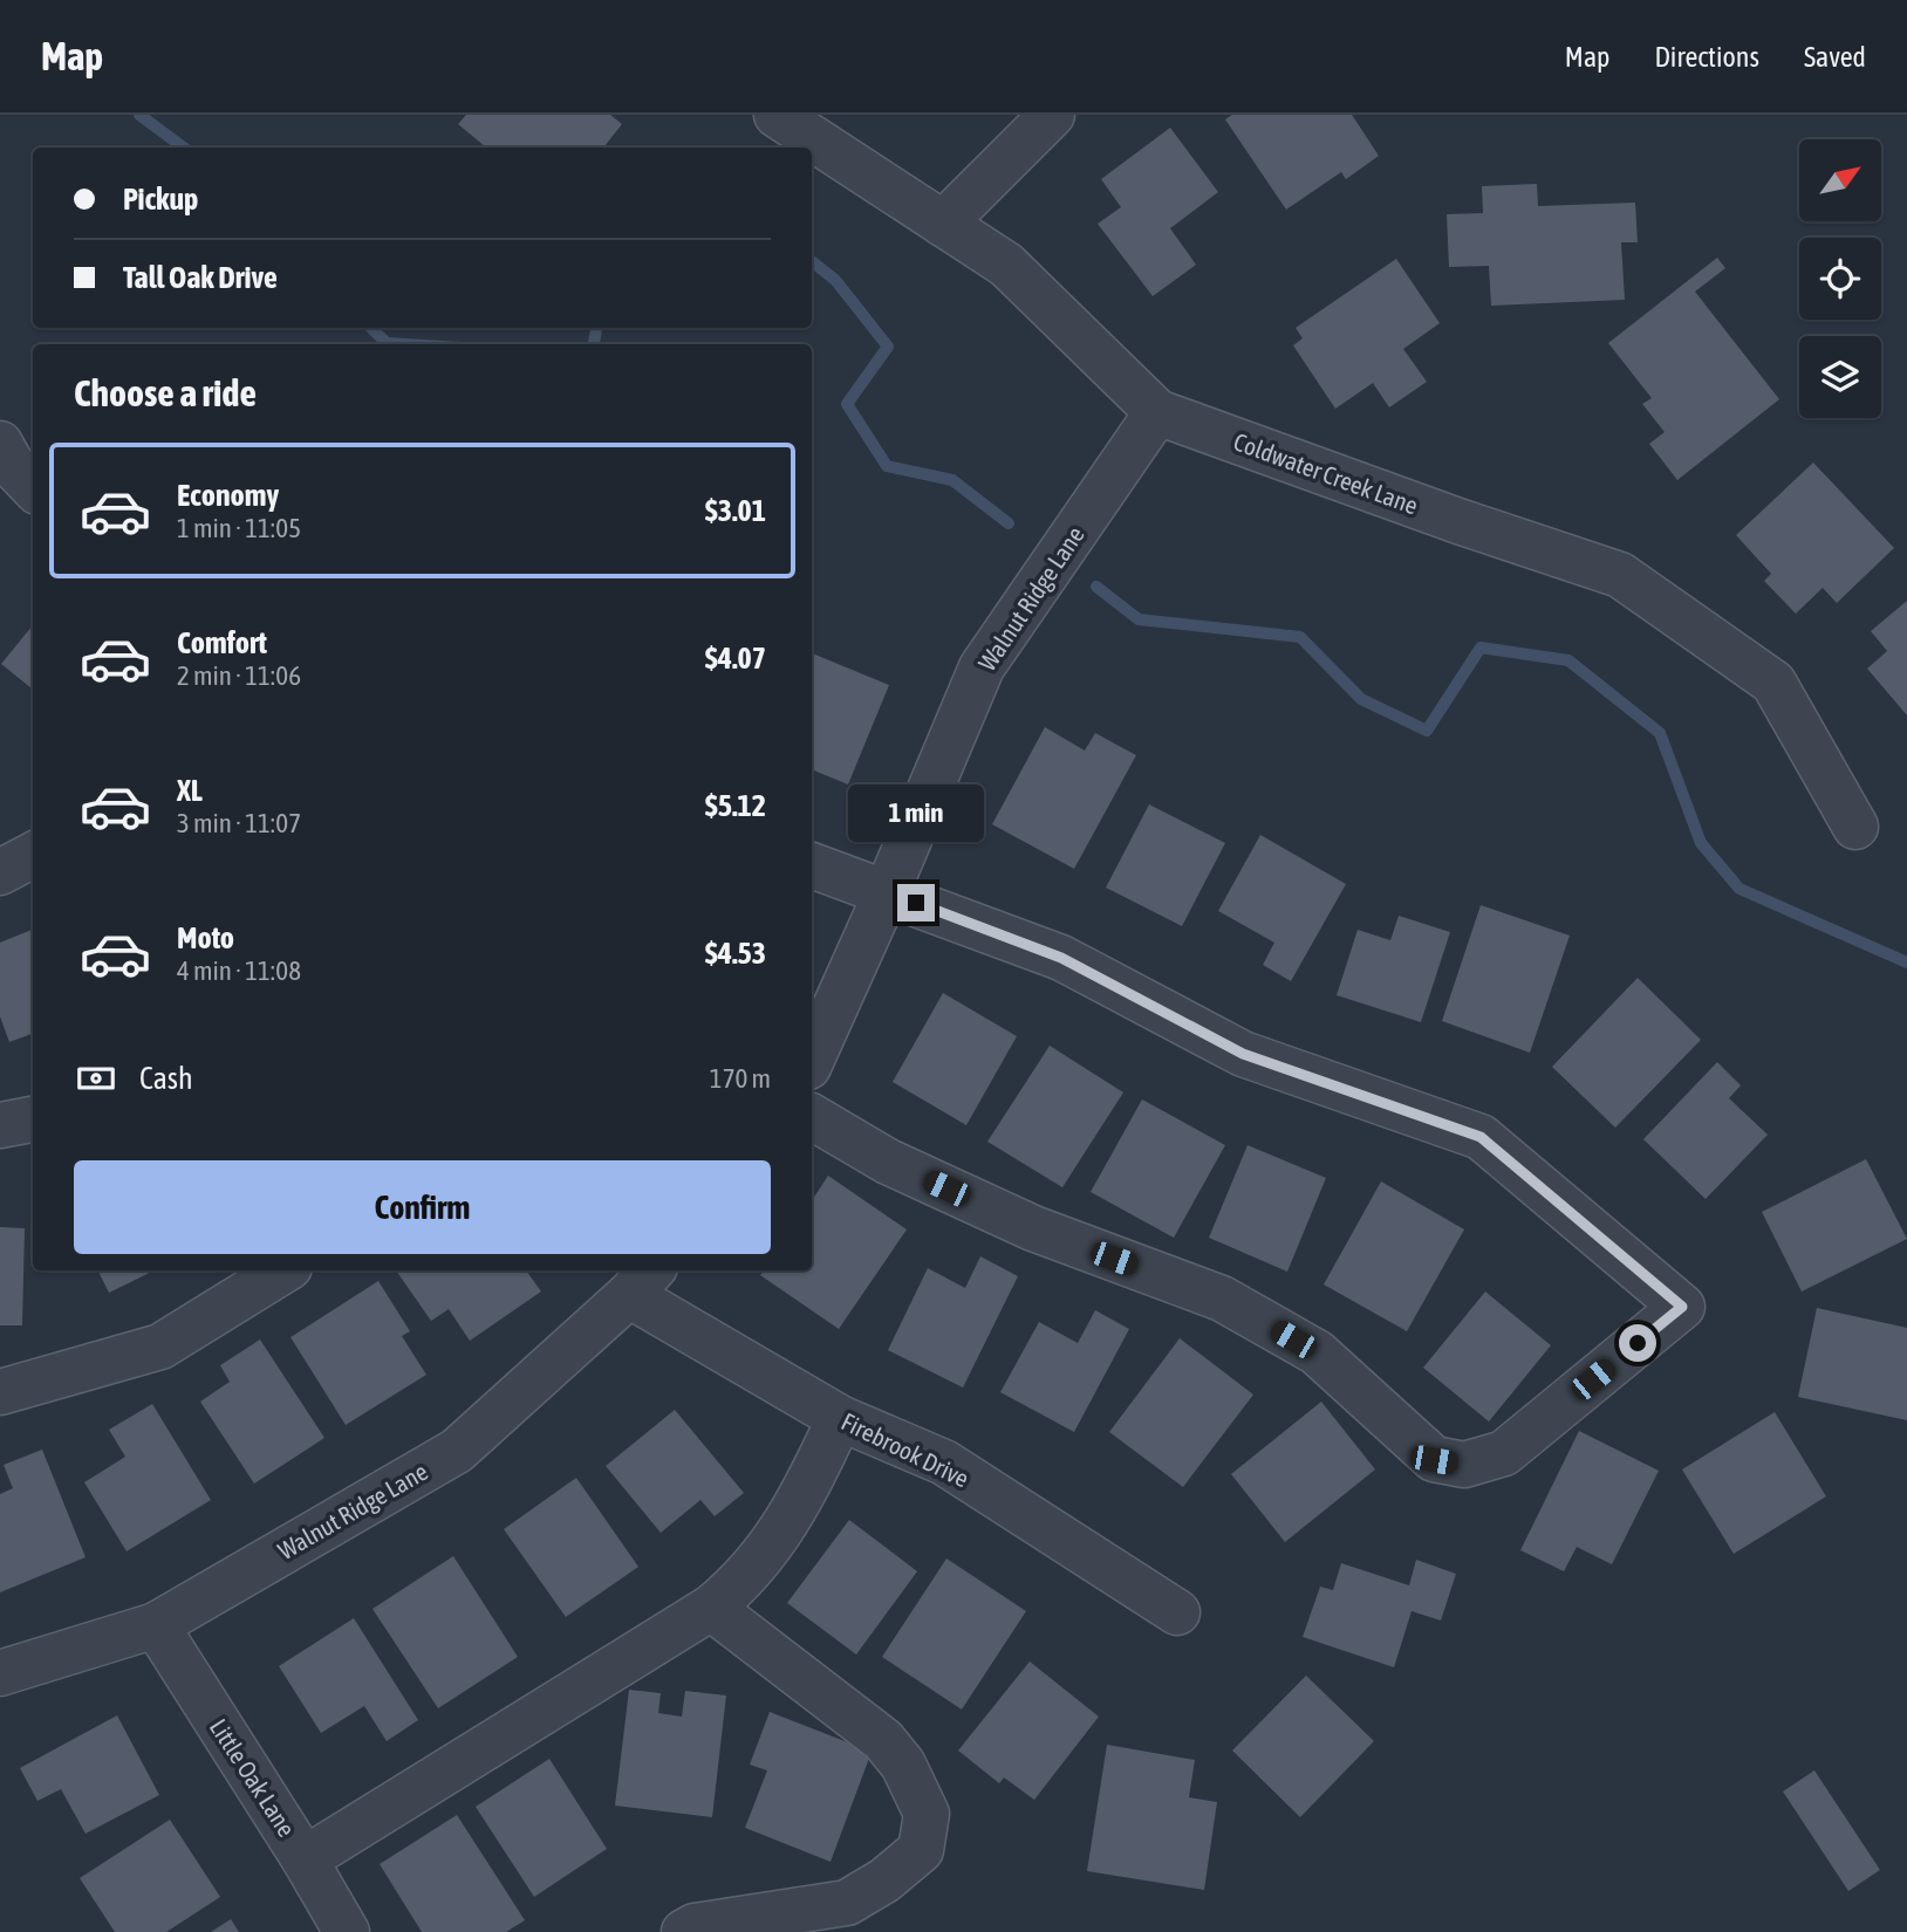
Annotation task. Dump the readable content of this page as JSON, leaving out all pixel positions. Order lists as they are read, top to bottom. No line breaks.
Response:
{"streets":{"street":["Coldwater Creek Lane","Walnut Ridge Lane","Firebrook Drive","Little Oak Lane"]},"crossings":[["Coldwater Creek Lane","Walnut Ridge Lane"],["Walnut Ridge Lane","Firebrook Drive"],["Walnut Ridge Lane","Little Oak Lane"]],"north":"top right","page":{"header":"Map","nav":["Map","Directions","Saved"],"banner":["Pickup","Tall Oak Drive"],"heading":"Choose a ride","list":[{"name":"Economy","note":"1 min · 11:05","value":"$3.01"},{"name":"Comfort","note":"2 min · 11:06","value":"$4.07"},{"name":"XL","note":"3 min · 11:07","value":"$5.12"},{"name":"Moto","note":"4 min · 11:08","value":"$4.53"}],"bubble":"1 min","pay":["Cash","170 m"],"buttons":"Confirm"}}
